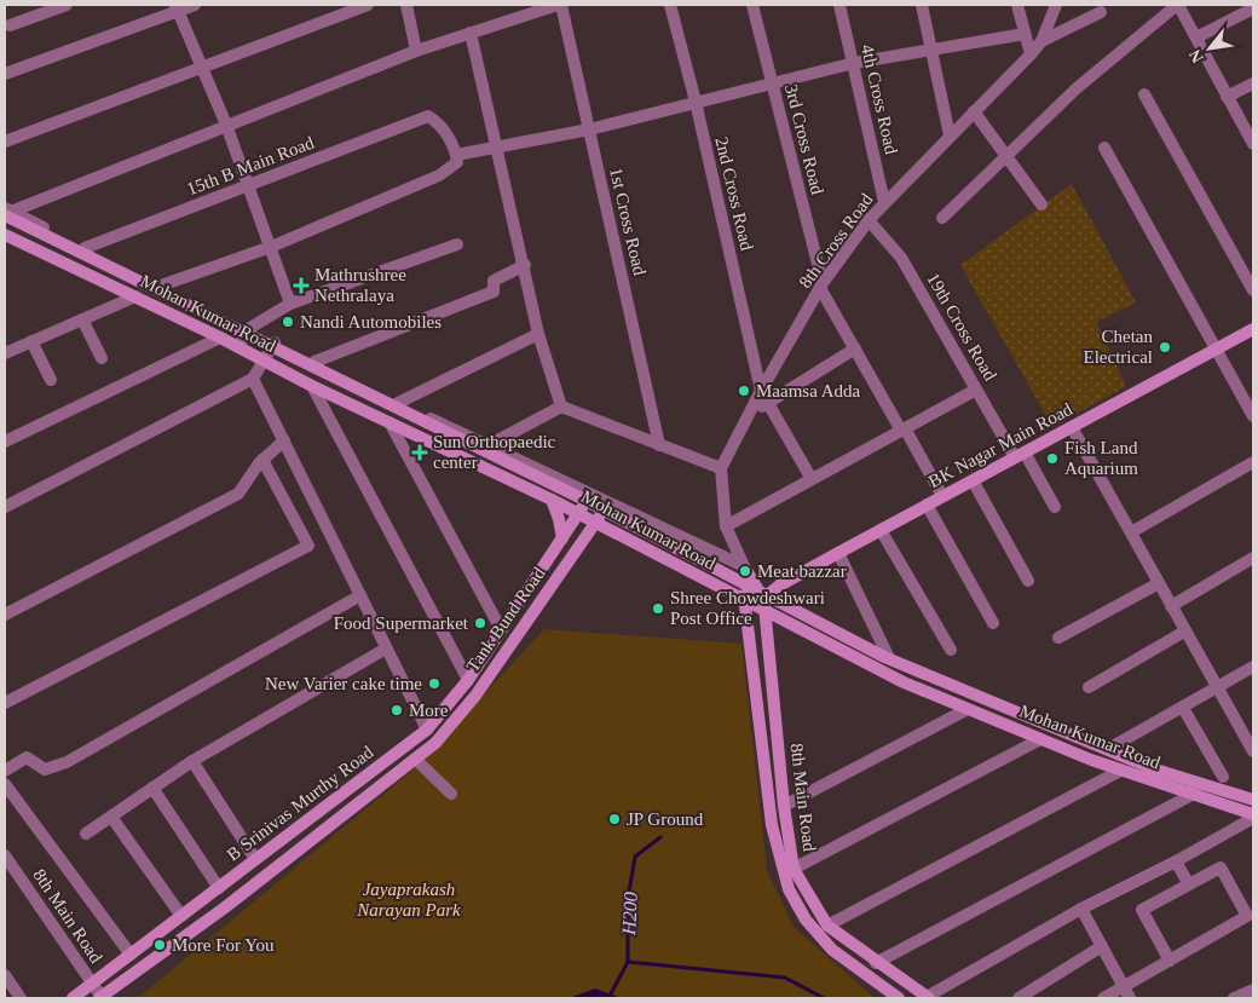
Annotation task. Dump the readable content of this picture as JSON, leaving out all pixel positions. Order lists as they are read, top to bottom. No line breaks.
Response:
{"streets":{"street":["4th Cross Road","3rd Cross Road","15th B Main Road","2nd Cross Road","1st Cross Road","8th Cross Road","Mohan Kumar Road","19th Cross Road","BK Nagar Main Road","Tank Bund Road","8th Main Road","B Srinivas Murthy Road"]},"crossings":[["4th Cross Road","8th Cross Road"],["3rd Cross Road","8th Cross Road"],["3rd Cross Road","BK Nagar Main Road"],["2nd Cross Road","8th Cross Road"],["8th Cross Road","19th Cross Road"],["Mohan Kumar Road","Tank Bund Road"],["Mohan Kumar Road","8th Main Road"],["Mohan Kumar Road","B Srinivas Murthy Road"],["19th Cross Road","BK Nagar Main Road"],["BK Nagar Main Road","8th Main Road"],["Tank Bund Road","8th Main Road"],["8th Main Road","B Srinivas Murthy Road"]],"water":["H200"],"parks":["Jayaprakash Narayan Park"],"places":{"health":["Mathrushree Nethralaya","Sun Orthopaedic center"],"other":["Nandi Automobiles","Chetan Electrical","Maamsa Adda","Fish Land Aquarium","Meat bazzar","Shree Chowdeshwari Post Office","Food Supermarket","New Varier cake time","More","JP Ground","More For You"]},"north":"bottom left"}
